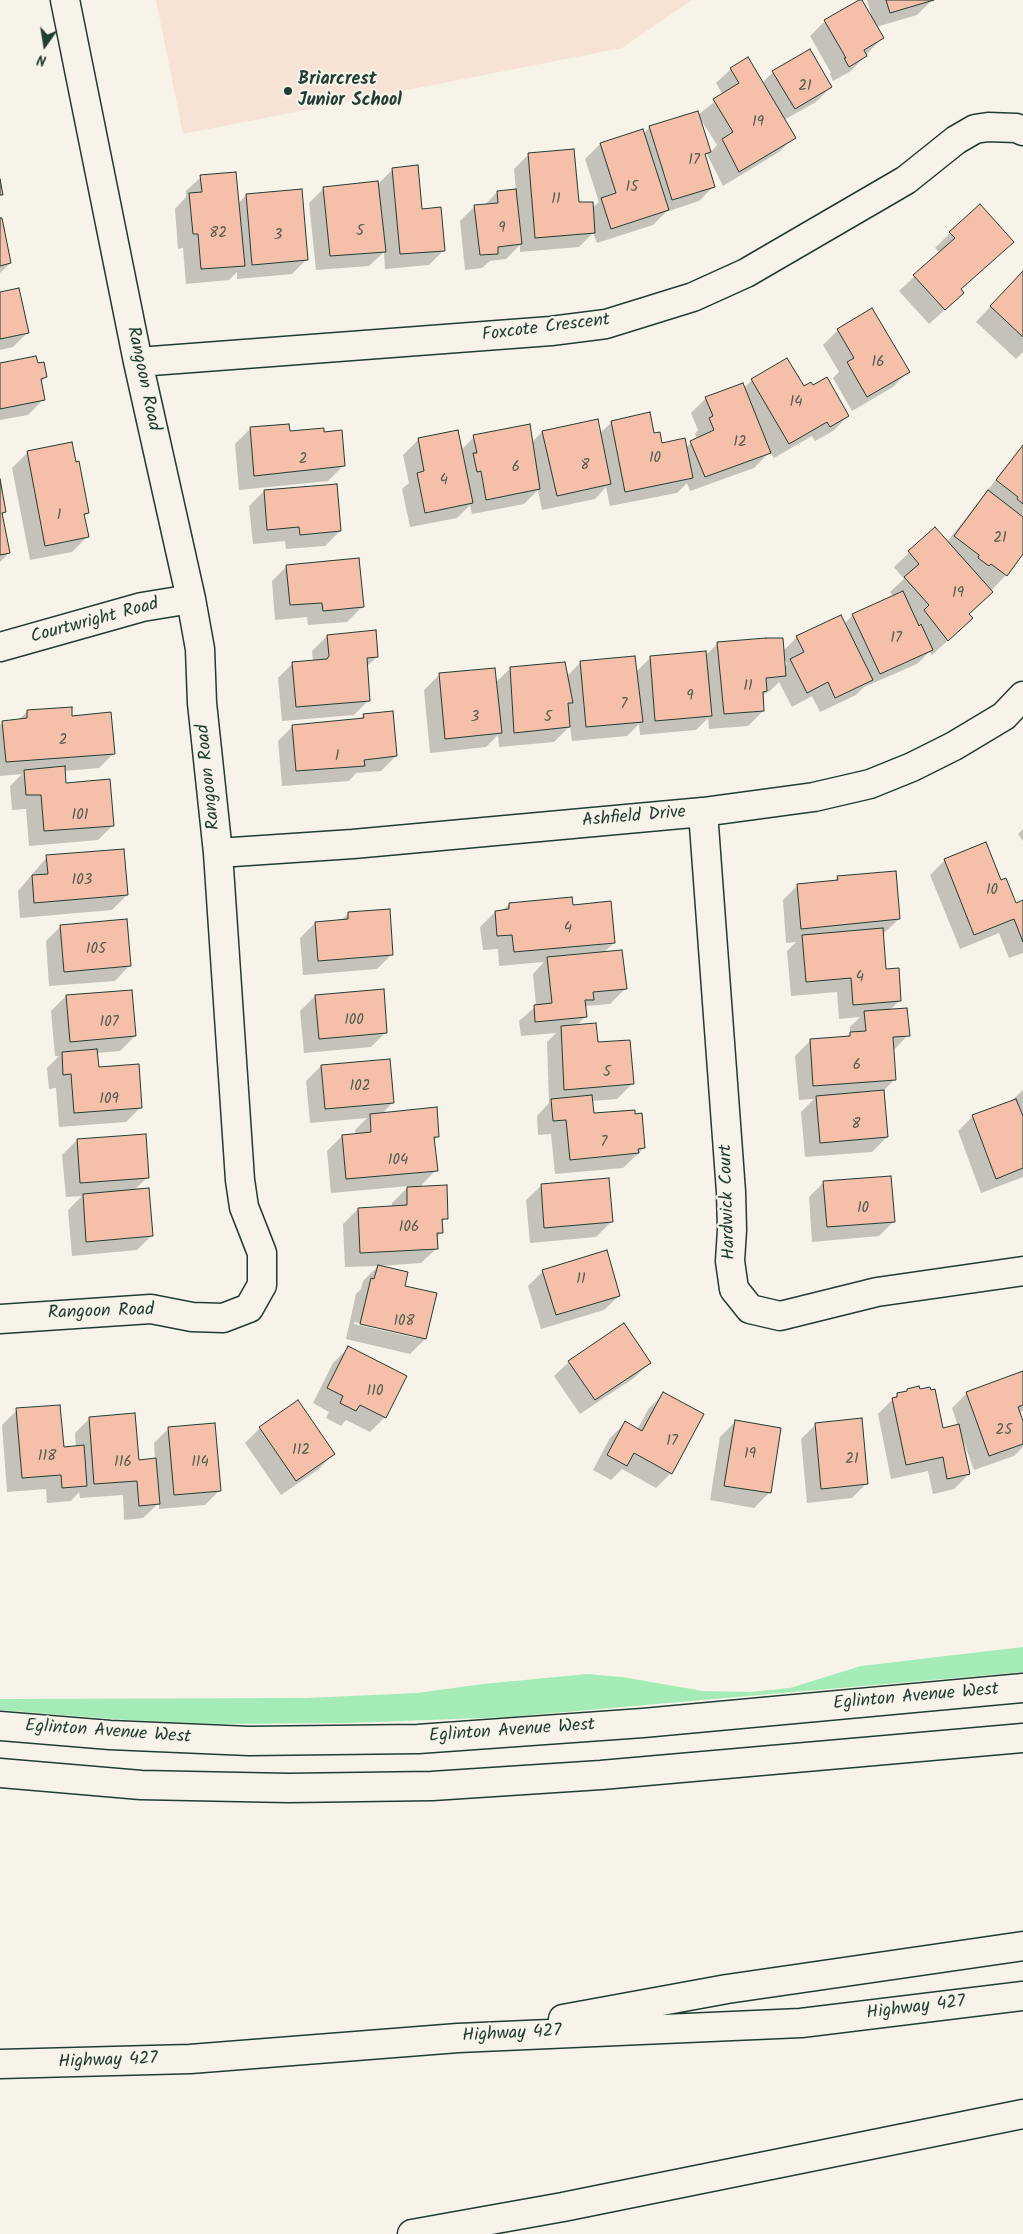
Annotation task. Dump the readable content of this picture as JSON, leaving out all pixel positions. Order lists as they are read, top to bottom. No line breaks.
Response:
{"streets":{"main road":["Foxcote Crescent","Rangoon Road","Courtwright Road","Ashfield Drive","Hardwick Court","Eglinton Avenue West","Highway 427"]},"crossings":[["Foxcote Crescent","Rangoon Road"],["Rangoon Road","Courtwright Road"],["Rangoon Road","Ashfield Drive"],["Ashfield Drive","Hardwick Court"]],"places":["Briarcrest Junior School"],"house_numbers":["21","19","17","15","11","9","5","82","3","16","14","12","10","2","8","6","4","1","21","19","17","11","9","7","3","5","2","1","101","103","10","4","105","4","100","107","6","5","102","109","8","7","104","10","106","11","108","110","25","17","112","19","118","21","116","114"],"north":"bottom"}
